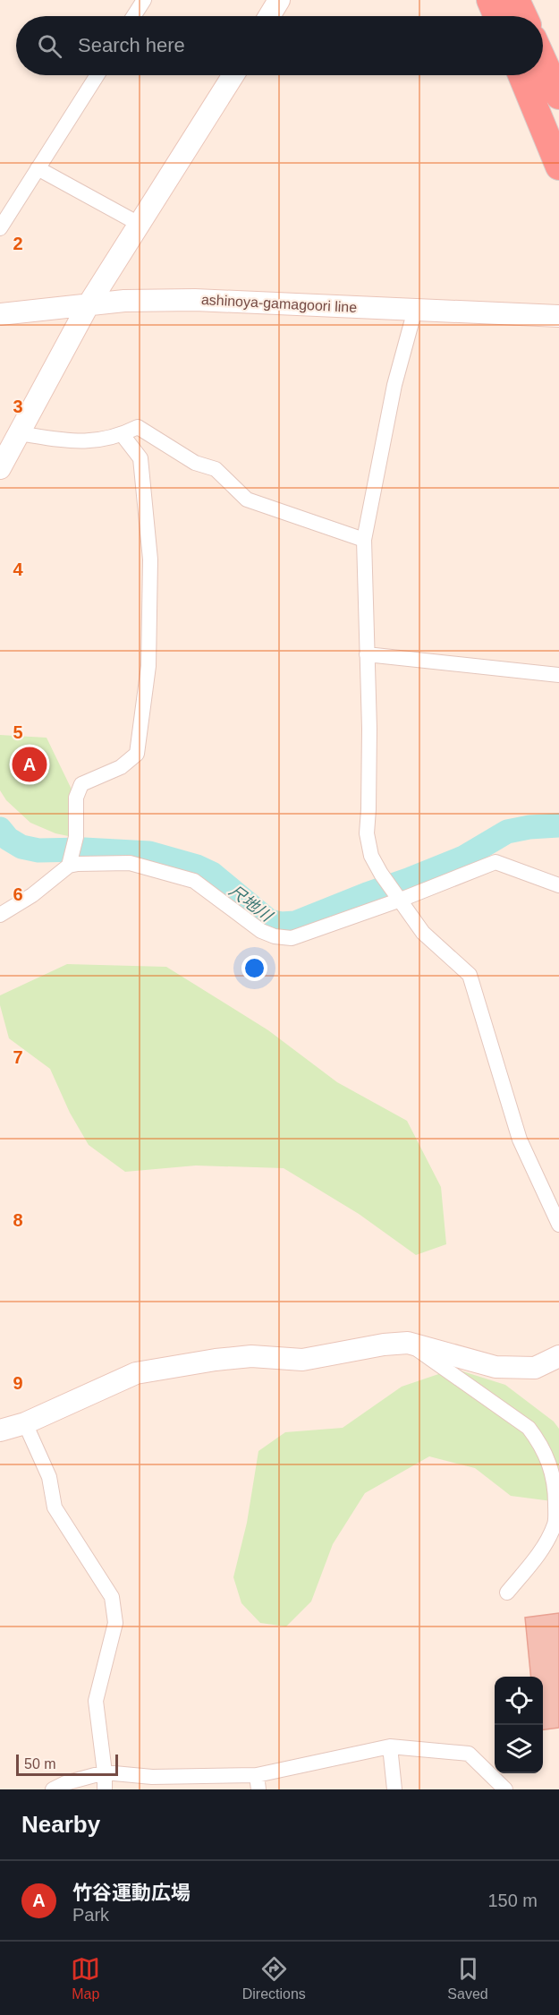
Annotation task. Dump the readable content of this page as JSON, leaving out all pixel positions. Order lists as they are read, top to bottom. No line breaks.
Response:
{"streets":{"street":["ashinoya-gamagoori line"]},"water":["尺地川"],"scale_bar":"50 m","page":{"search":"Search here","pins":"A","scale":"50 m","heading":"Nearby","list":[{"mark":"A","name":"竹谷運動広場","note":"Park","value":"150 m"}],"nav":["Map","Directions","Saved"]},"grid":{"rows":["2","3","4","5","6","7","8","9"]}}
